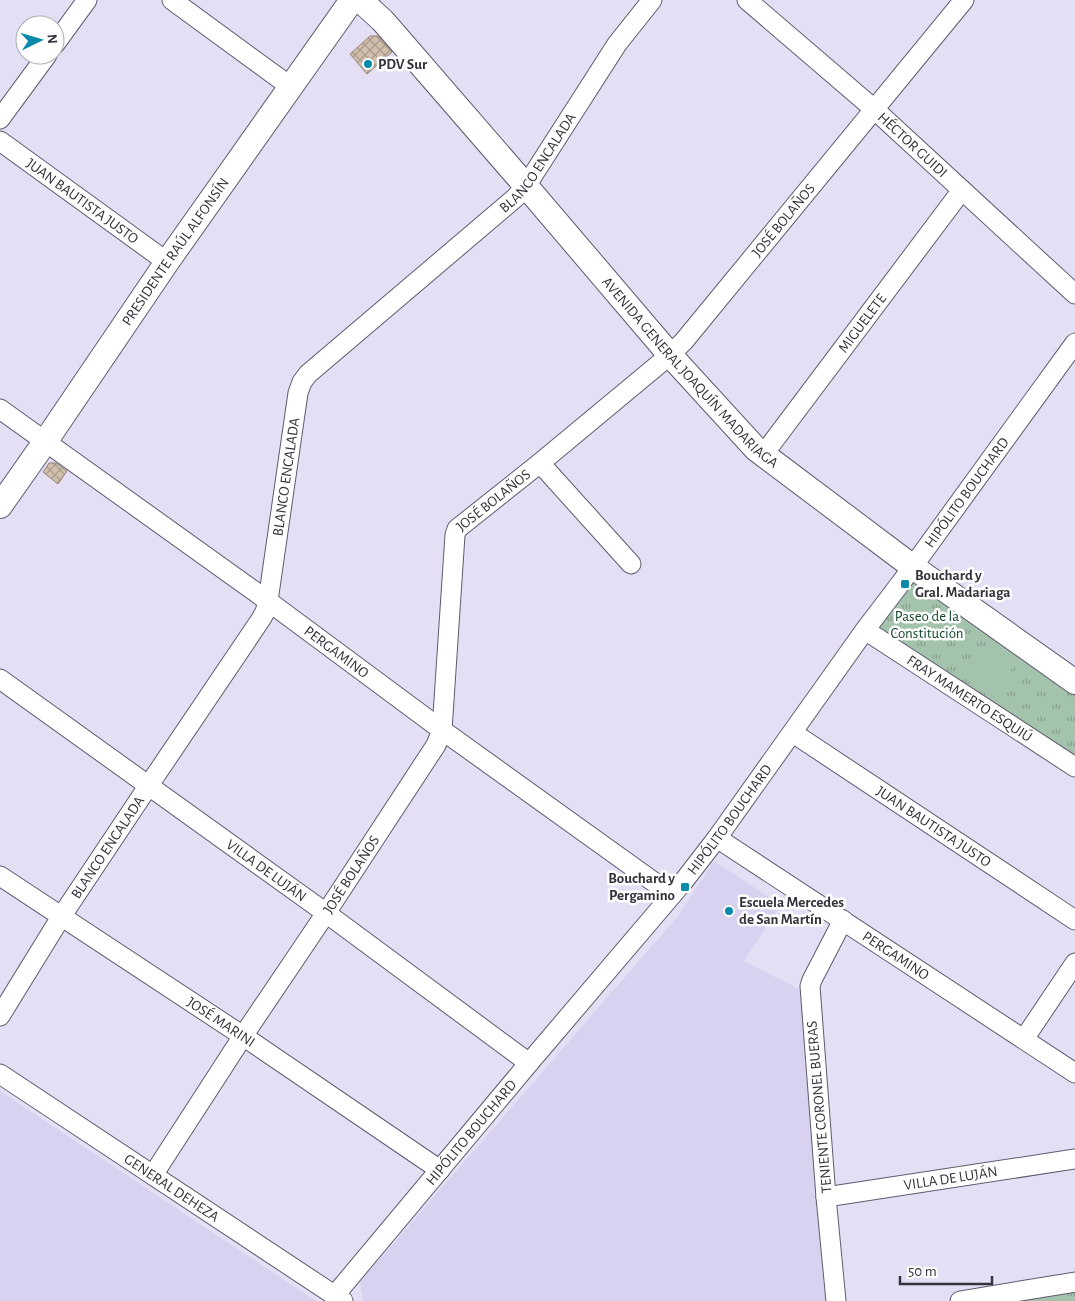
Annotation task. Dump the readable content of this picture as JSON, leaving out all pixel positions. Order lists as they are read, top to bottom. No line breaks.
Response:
{"streets":{"main road":["PRESIDENTE RAÚL ALFONSÍN","AVENIDA GENERAL JOAQUÍN MADARIAGA"],"street":["HÉCTOR GUIDI","BLANCO ENCALADA","JUAN BAUTISTA JUSTO","JOSÉ BOLAÑOS","MIGUELETE","HIPÓLITO BOUCHARD","PERGAMINO","FRAY MAMERTO ESQUIÚ","VILLA DE LUJÁN","JOSÉ MARINI","TENIENTE CORONEL BUERAS","GENERAL DEHEZA"]},"crossings":[["HÉCTOR GUIDI","JOSÉ BOLAÑOS"],["HÉCTOR GUIDI","MIGUELETE"],["BLANCO ENCALADA","AVENIDA GENERAL JOAQUÍN MADARIAGA"],["BLANCO ENCALADA","PERGAMINO"],["BLANCO ENCALADA","VILLA DE LUJÁN"],["BLANCO ENCALADA","JOSÉ MARINI"],["JUAN BAUTISTA JUSTO","PRESIDENTE RAÚL ALFONSÍN"],["JUAN BAUTISTA JUSTO","HIPÓLITO BOUCHARD"],["JOSÉ BOLAÑOS","AVENIDA GENERAL JOAQUÍN MADARIAGA"],["JOSÉ BOLAÑOS","PERGAMINO"],["JOSÉ BOLAÑOS","VILLA DE LUJÁN"],["JOSÉ BOLAÑOS","JOSÉ MARINI"],["JOSÉ BOLAÑOS","GENERAL DEHEZA"],["PRESIDENTE RAÚL ALFONSÍN","PERGAMINO"],["MIGUELETE","AVENIDA GENERAL JOAQUÍN MADARIAGA"],["AVENIDA GENERAL JOAQUÍN MADARIAGA","HIPÓLITO BOUCHARD"],["HIPÓLITO BOUCHARD","PERGAMINO"],["HIPÓLITO BOUCHARD","FRAY MAMERTO ESQUIÚ"],["HIPÓLITO BOUCHARD","VILLA DE LUJÁN"],["HIPÓLITO BOUCHARD","JOSÉ MARINI"],["HIPÓLITO BOUCHARD","GENERAL DEHEZA"],["PERGAMINO","TENIENTE CORONEL BUERAS"],["VILLA DE LUJÁN","TENIENTE CORONEL BUERAS"]],"parks":["Paseo de la Constitución"],"places":{"other":["PDV Sur","Escuela Mercedes de San Martín"],"transit":["Bouchard y Gral. Madariaga","Bouchard y Pergamino"]},"scale_bar":"50 m","north":"right"}
